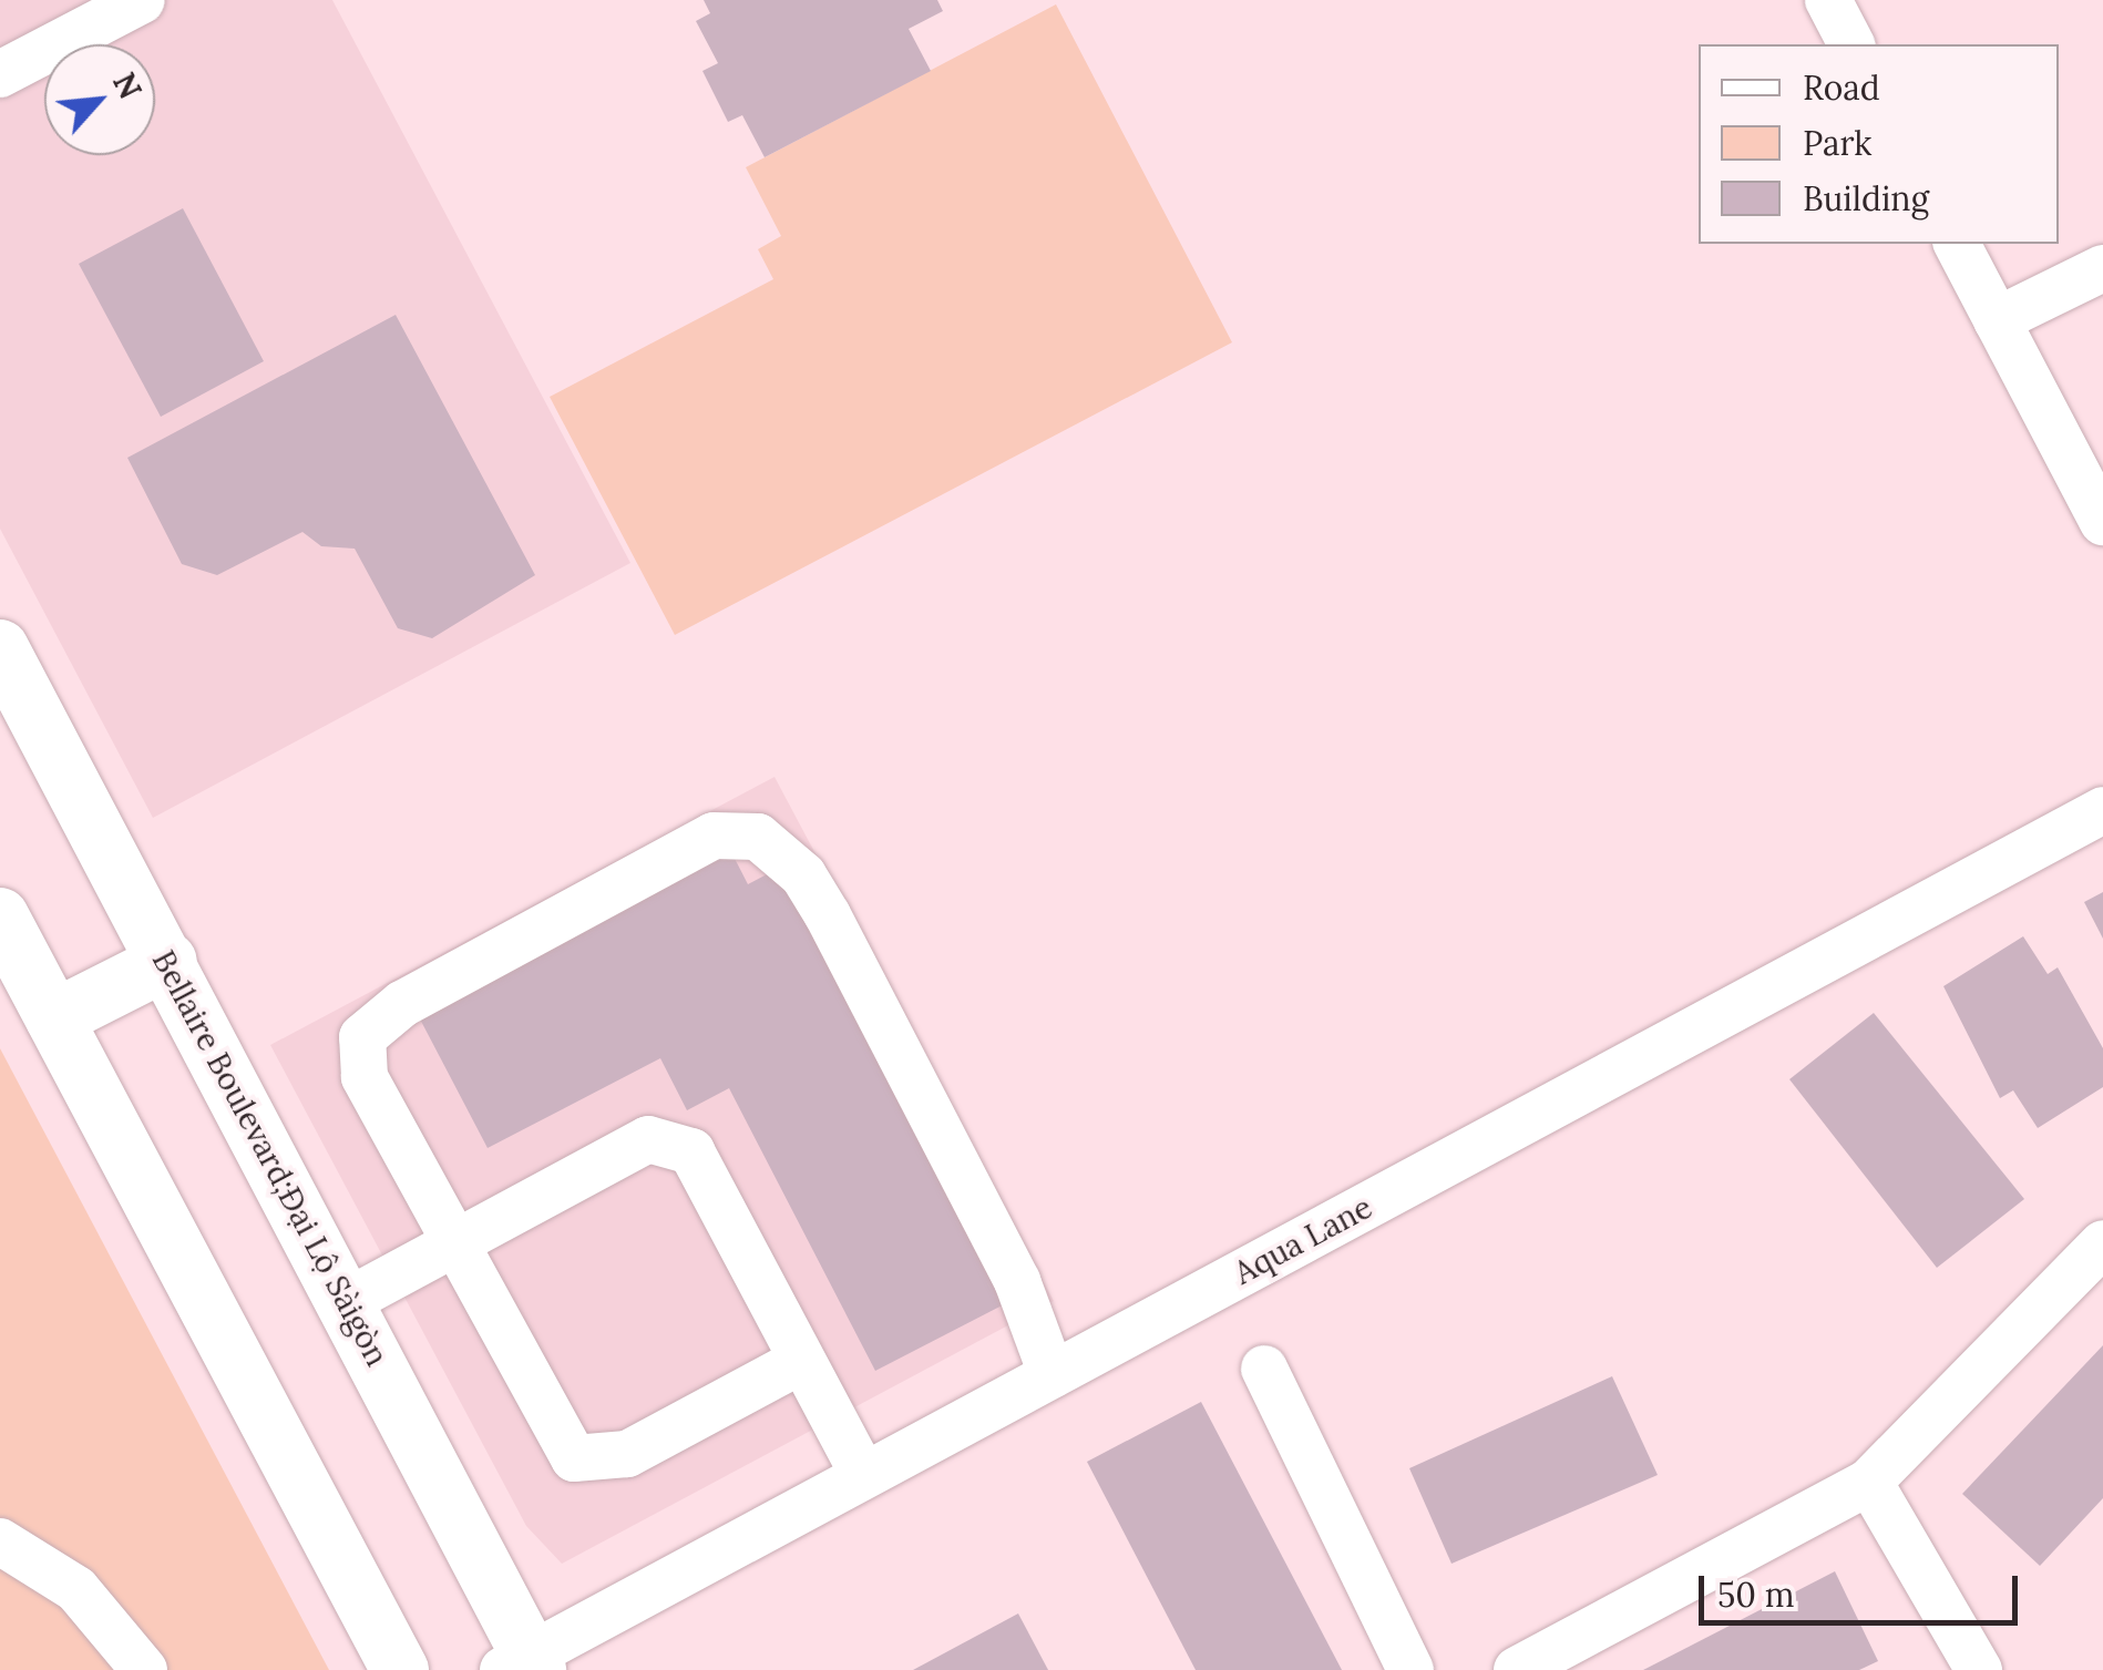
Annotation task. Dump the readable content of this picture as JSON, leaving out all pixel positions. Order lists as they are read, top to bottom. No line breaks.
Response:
{"streets":{"main road":["Bellaire Boulevard;Đại Lộ Sàigòn"],"street":["Aqua Lane"]},"crossings":[["Bellaire Boulevard;Đại Lộ Sàigòn","Aqua Lane"]],"legend":["Road","Park","Building"],"scale_bar":"50 m","north":"top right"}
